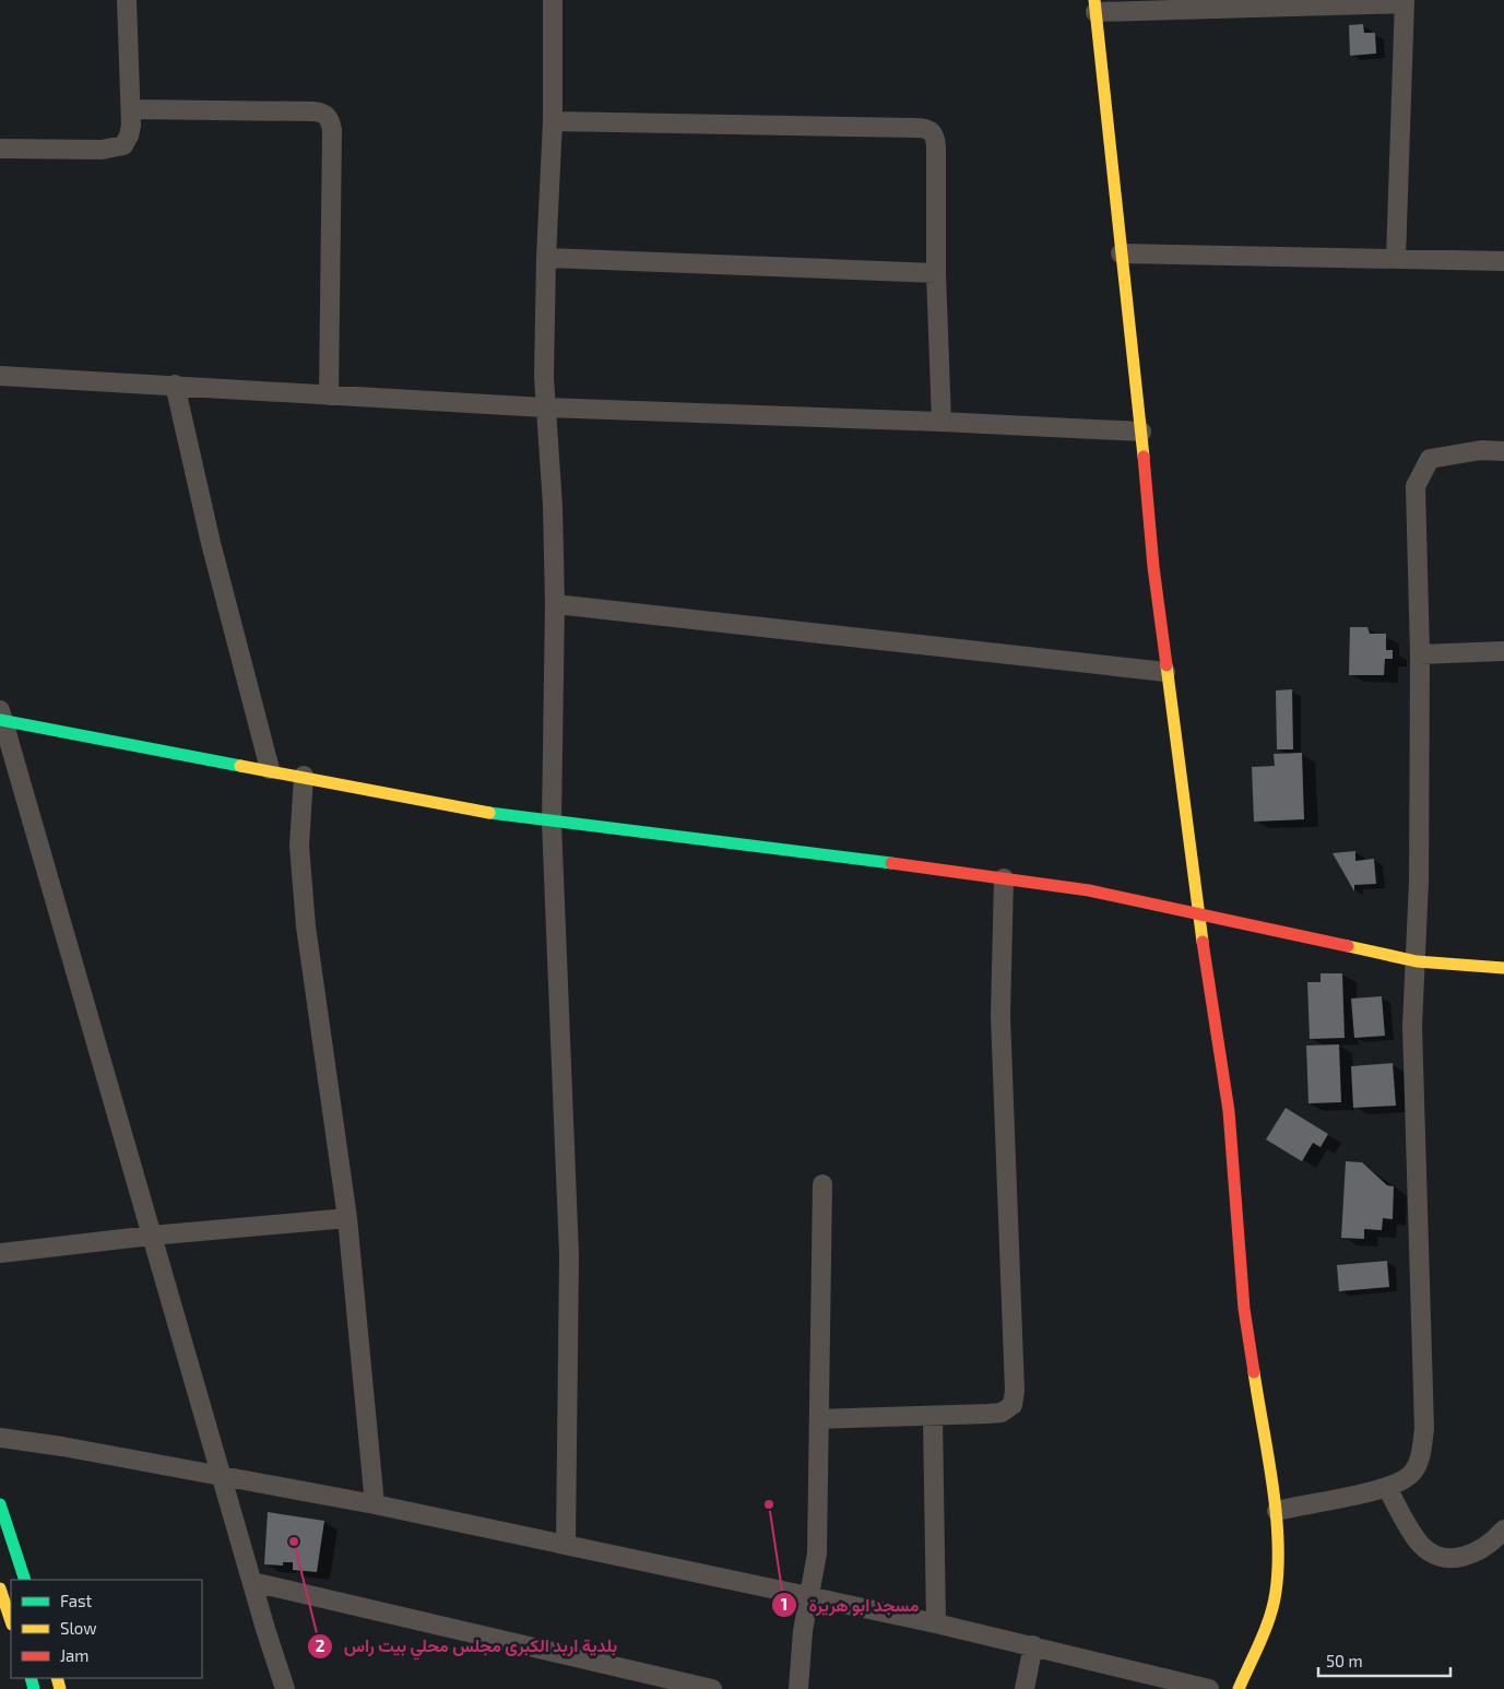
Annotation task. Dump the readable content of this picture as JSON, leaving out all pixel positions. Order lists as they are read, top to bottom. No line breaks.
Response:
{"places":["مسجد ابو هريرة","بلدية اربد الكبرى مجلس محلي بيت راس"],"legend":["Fast","Slow","Jam"],"scale_bar":"50 m"}
